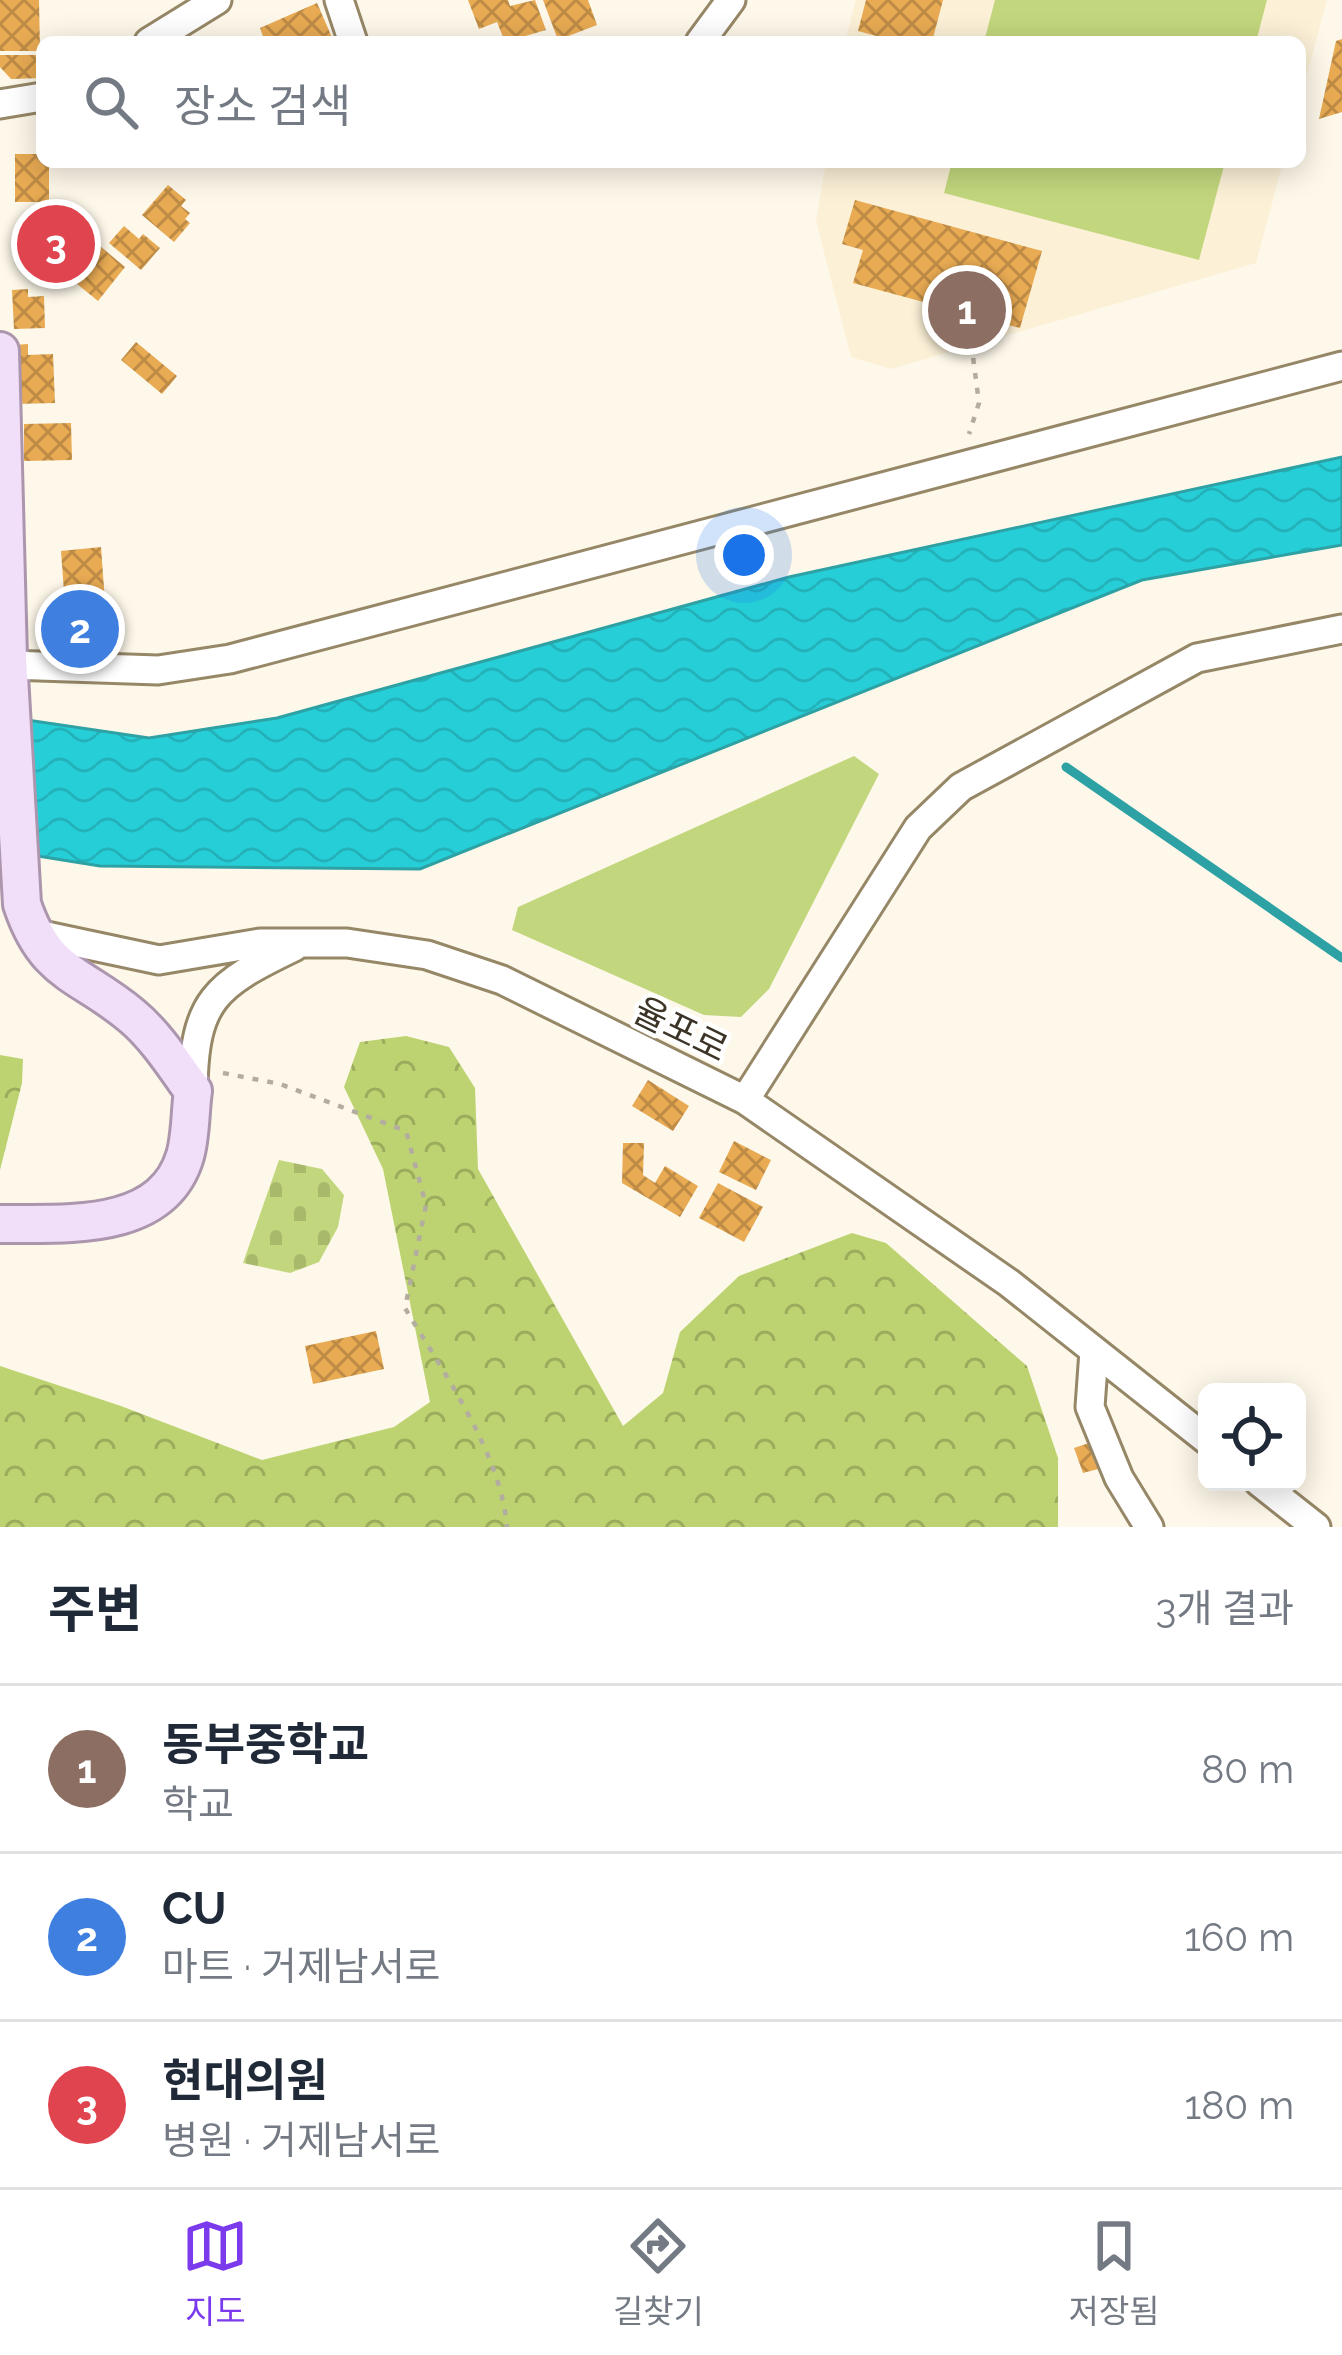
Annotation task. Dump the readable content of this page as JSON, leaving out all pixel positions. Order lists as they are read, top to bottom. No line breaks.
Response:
{"streets":{"street":["율포로"]},"page":{"search":"장소 검색","pins":["3","1","2"],"heading":["주변","3개 결과"],"list":[{"mark":"1","name":"동부중학교","note":"학교","value":"80 m"},{"mark":"2","name":"CU","note":"마트 · 거제남서로","value":"160 m"},{"mark":"3","name":"현대의원","note":"병원 · 거제남서로","value":"180 m"}],"nav":["지도","길찾기","저장됨"]}}
